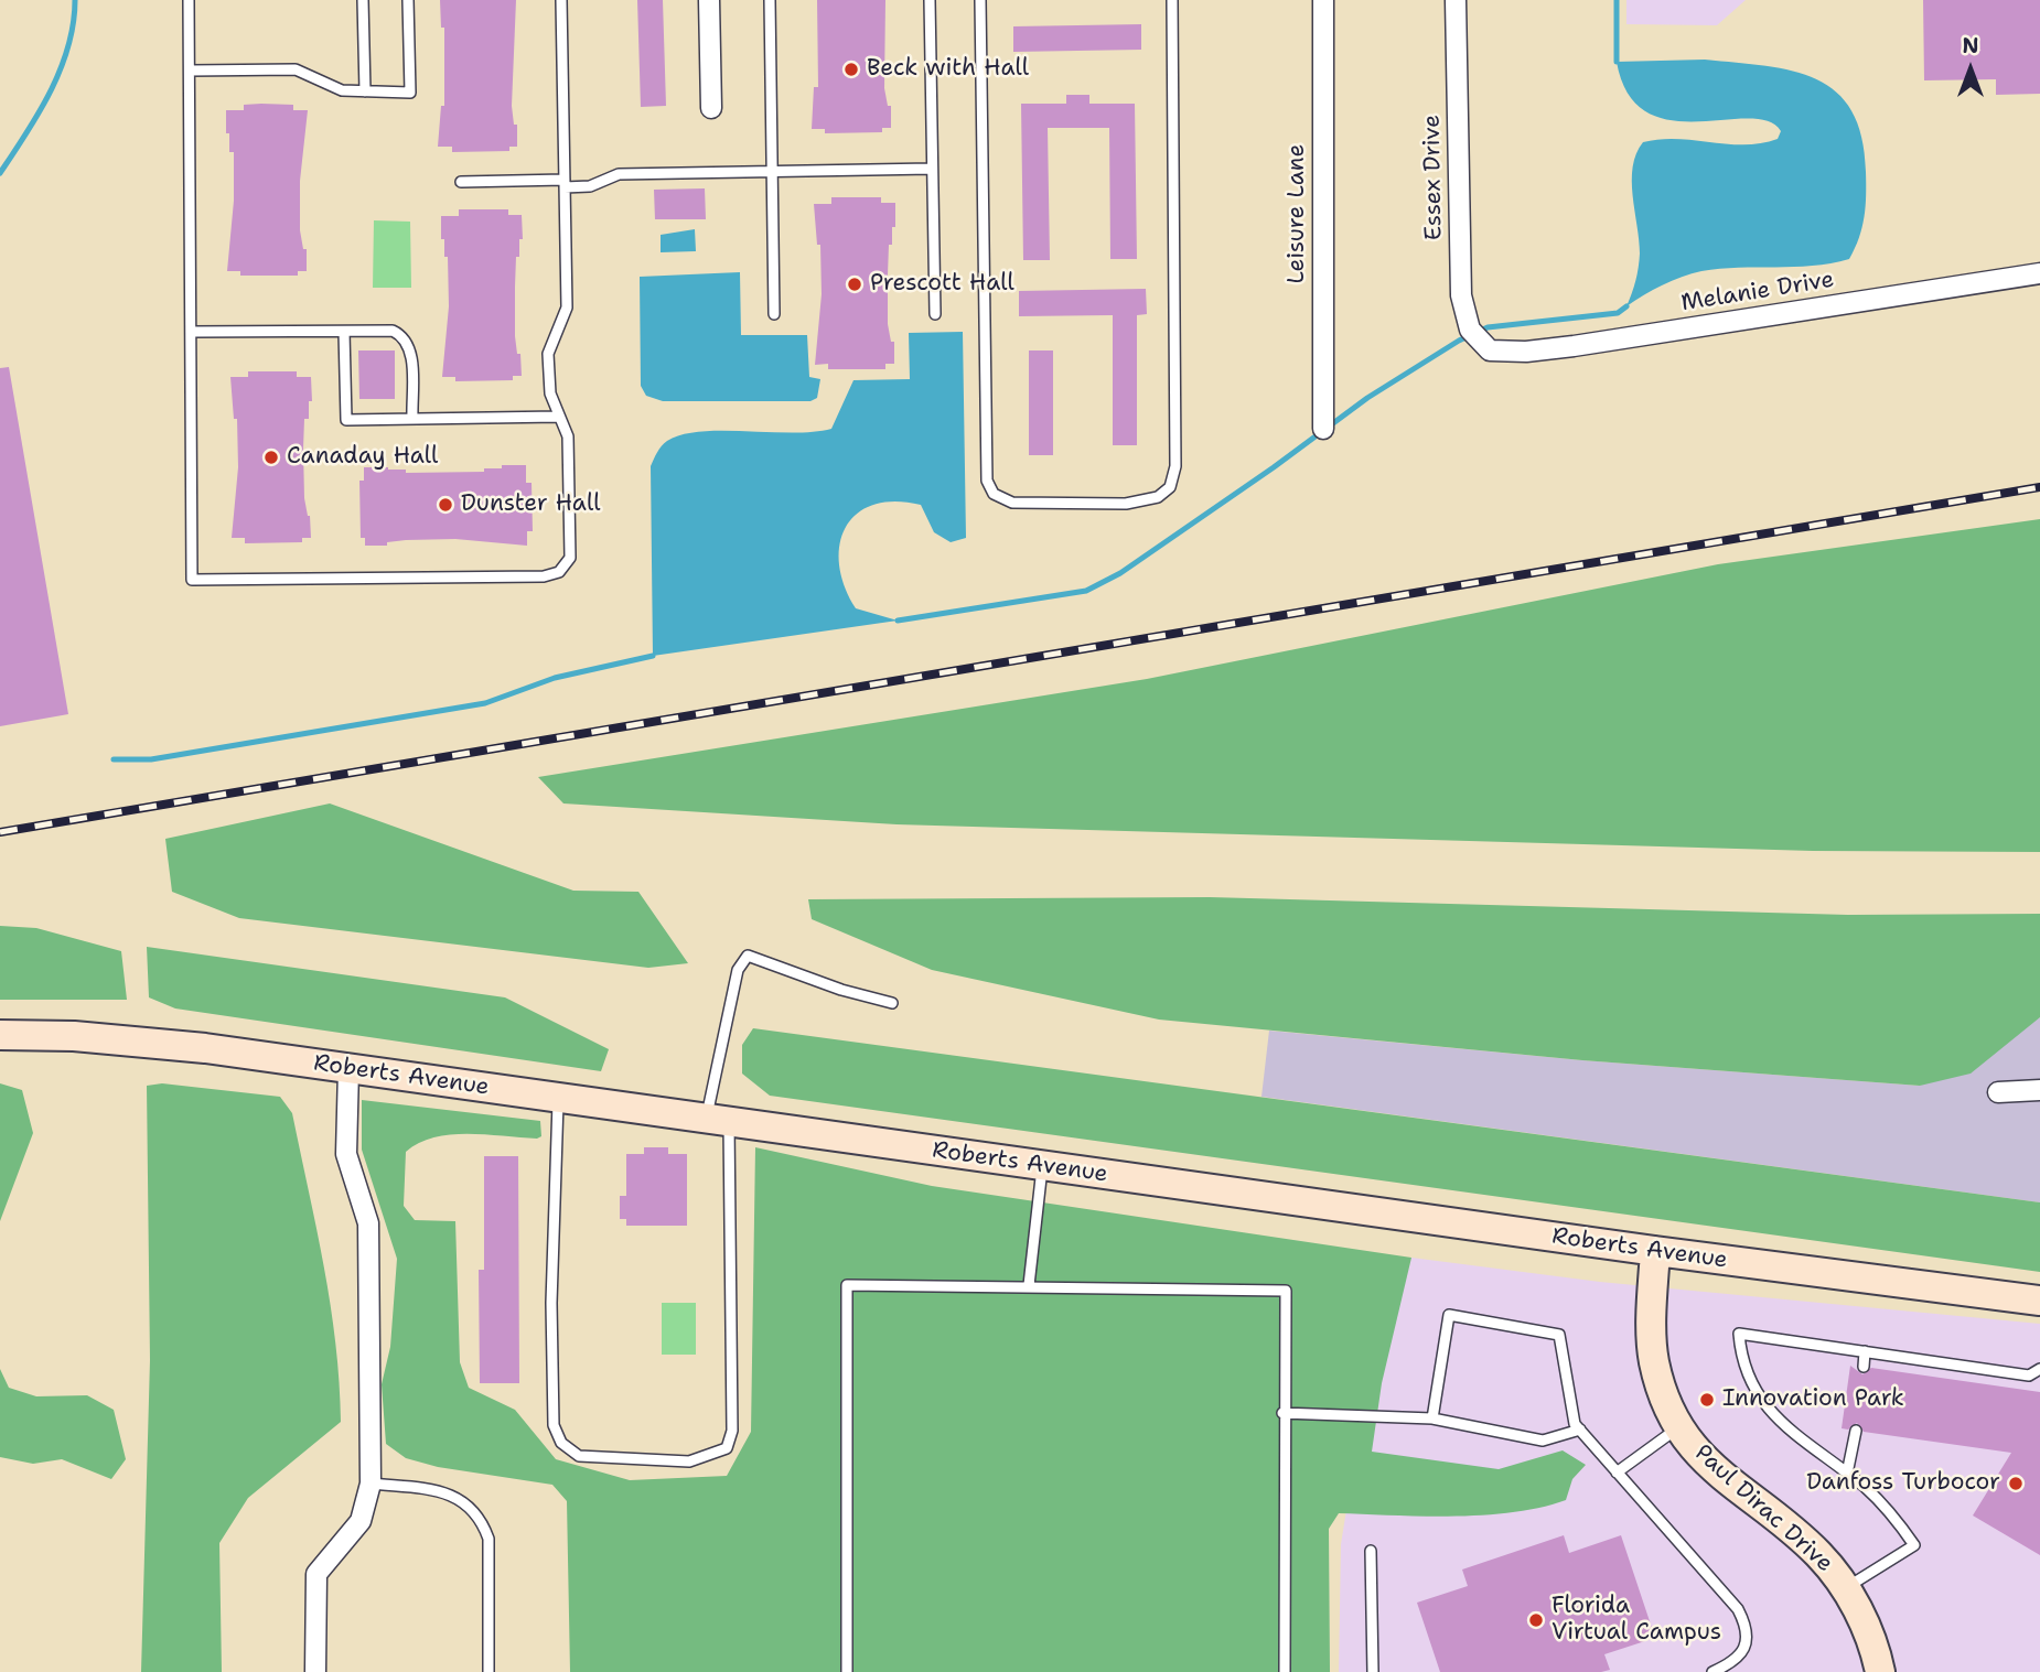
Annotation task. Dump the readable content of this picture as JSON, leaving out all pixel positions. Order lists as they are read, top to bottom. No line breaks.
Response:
{"streets":{"street":["Essex Drive","Leisure Lane","Melanie Drive","Roberts Avenue","Paul Dirac Drive"]},"crossings":[["Essex Drive","Melanie Drive"],["Roberts Avenue","Paul Dirac Drive"]],"places":["Beck with Hall","Prescott Hall","Canaday Hall","Dunster Hall","Innovation Park","Danfoss Turbocor","Florida Virtual Campus"],"north":"top"}
